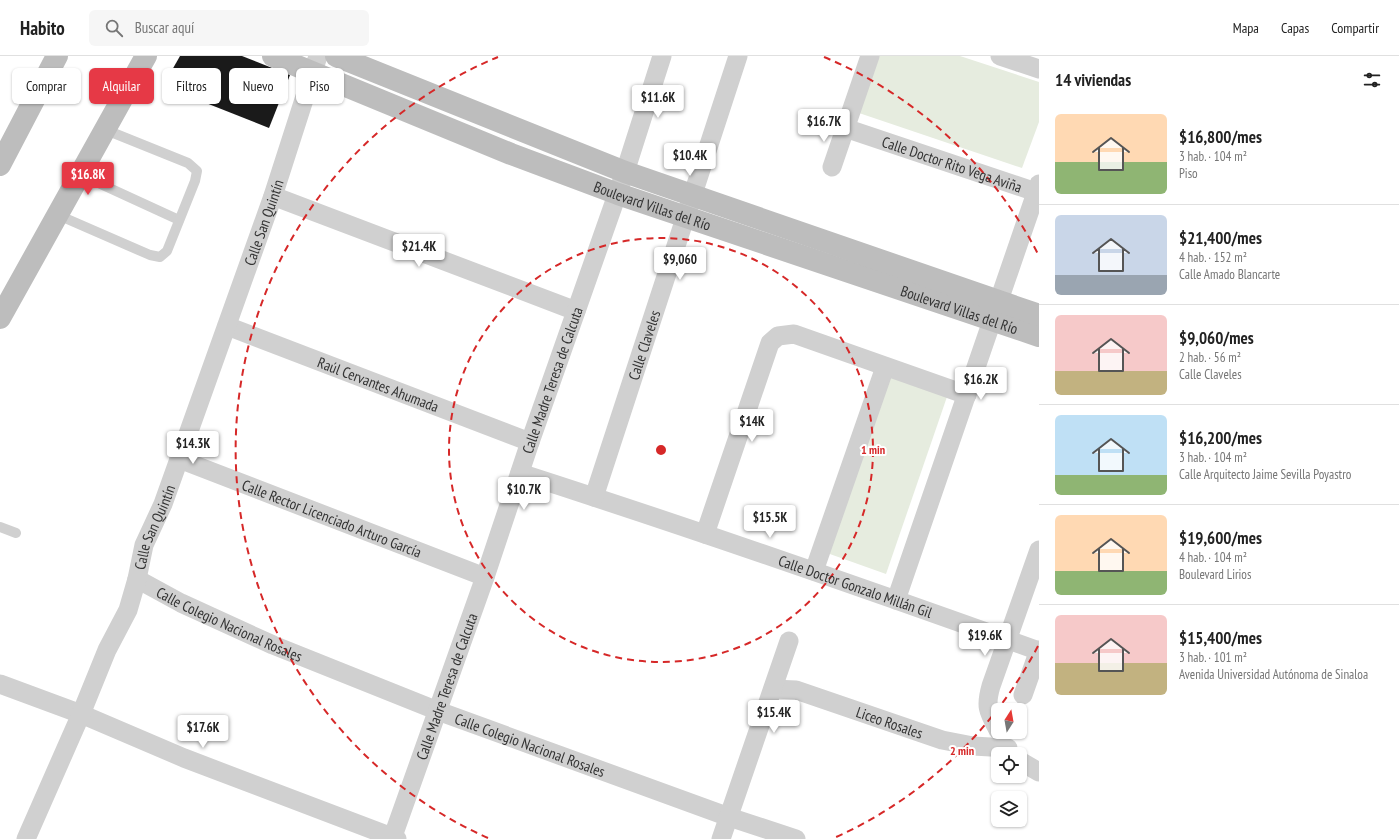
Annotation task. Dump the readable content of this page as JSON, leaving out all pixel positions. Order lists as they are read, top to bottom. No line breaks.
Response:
{"streets":{"street":["Calle Doctor Rito Vega Aviña","Boulevard Villas del Río","Calle San Quintín","Calle Claveles","Calle Madre Teresa de Calcuta","Raúl Cervantes Ahumada","Calle Rector Licenciado Arturo García","Calle Doctor Gonzalo Millán Gil","Calle Colegio Nacional Rosales","Liceo Rosales"]},"crossings":[["Boulevard Villas del Río","Calle San Quintín"],["Boulevard Villas del Río","Calle Claveles"],["Boulevard Villas del Río","Calle Madre Teresa de Calcuta"],["Calle San Quintín","Raúl Cervantes Ahumada"],["Calle San Quintín","Calle Rector Licenciado Arturo García"],["Calle San Quintín","Calle Colegio Nacional Rosales"],["Calle Claveles","Calle Doctor Gonzalo Millán Gil"],["Calle Madre Teresa de Calcuta","Raúl Cervantes Ahumada"],["Calle Madre Teresa de Calcuta","Calle Rector Licenciado Arturo García"],["Calle Madre Teresa de Calcuta","Calle Doctor Gonzalo Millán Gil"],["Calle Madre Teresa de Calcuta","Calle Colegio Nacional Rosales"]],"north":"top","page":{"header":"Habito","search":"Buscar aquí","nav":["Mapa","Capas","Compartir"],"heading":"14 viviendas","chip":["Comprar","Alquilar","Filtros","Nuevo","Piso"],"price":["$11.6K","$16.7K","$10.4K","$16.8K","$21.4K","$9,060","$16.2K","$14K","$14.3K","$10.7K","$15.5K","$19.6K","$15.4K","$17.6K"],"list":[{"name":"$16,800/mes","note":"3 hab. · 104 m² · Piso"},{"name":"$21,400/mes","note":"4 hab. · 152 m² · Calle Amado Blancarte"},{"name":"$9,060/mes","note":"2 hab. · 56 m² · Calle Claveles"},{"name":"$16,200/mes","note":"3 hab. · 104 m² · Calle Arquitecto Jaime Sevilla Poyastro"},{"name":"$19,600/mes","note":"4 hab. · 104 m² · Boulevard Lirios"},{"name":"$15,400/mes","note":"3 hab. · 101 m² · Avenida Universidad Autónoma de Sinaloa"}]},"rings":["1 min","2 min"]}
